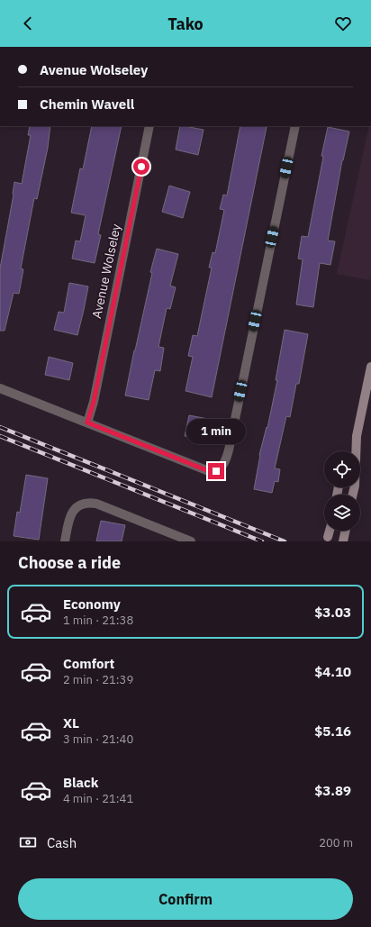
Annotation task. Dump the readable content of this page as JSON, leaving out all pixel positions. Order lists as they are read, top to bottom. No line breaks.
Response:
{"streets":{"street":["Avenue Wolseley"]},"page":{"header":"Tako","banner":["Avenue Wolseley","Chemin Wavell"],"bubble":"1 min","heading":"Choose a ride","list":[{"name":"Economy","note":"1 min · 21:38","value":"$3.03"},{"name":"Comfort","note":"2 min · 21:39","value":"$4.10"},{"name":"XL","note":"3 min · 21:40","value":"$5.16"},{"name":"Black","note":"4 min · 21:41","value":"$3.89"}],"pay":["Cash","200 m"],"buttons":"Confirm"}}
